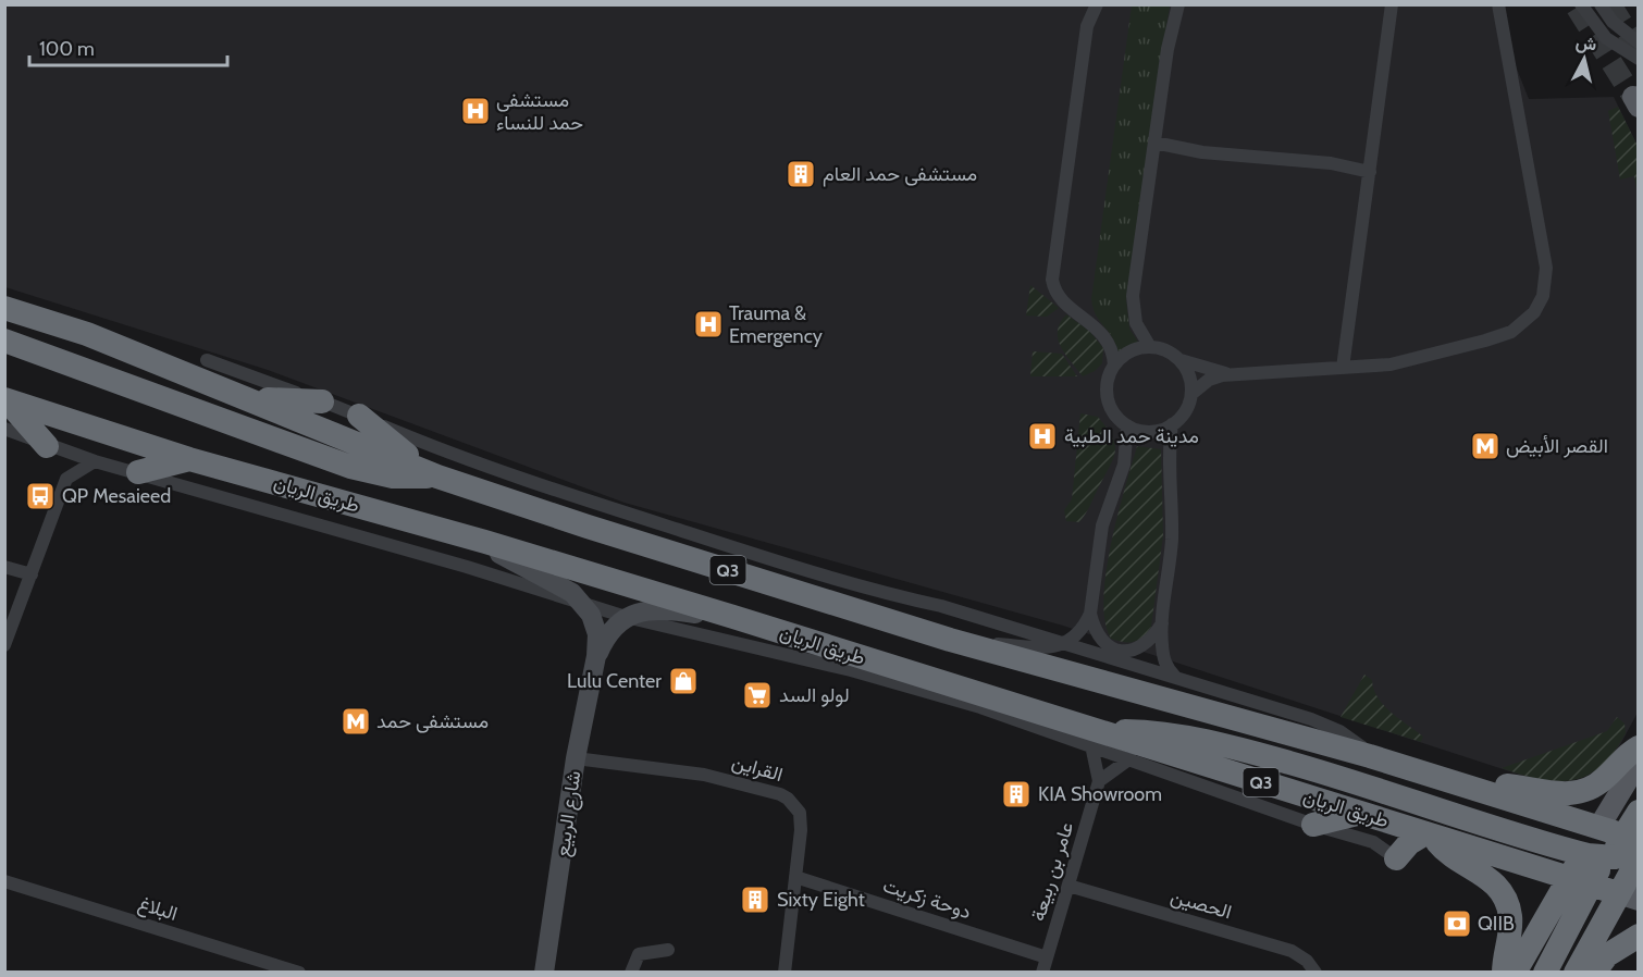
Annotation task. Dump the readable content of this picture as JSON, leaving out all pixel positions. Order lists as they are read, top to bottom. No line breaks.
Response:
{"streets":{"highway":["طريق الريان","Q3"],"street":["القراين","شارع الربيع","عامر بن ربيعة","دوحة زكريت","الحصين","البلاغ"]},"crossings":[["طريق الريان","Q3"],["طريق الريان","شارع الربيع"],["طريق الريان","عامر بن ربيعة"],["القراين","شارع الربيع"],["القراين","دوحة زكريت"],["عامر بن ربيعة","دوحة زكريت"],["عامر بن ربيعة","الحصين"]],"places":{"hospital":["مستشفى حمد للنساء","Trauma & Emergency","مدينة حمد الطبية"],"building":["مستشفى حمد العام","KIA Showroom","Sixty Eight"],"metro station":["القصر الأبيض","مستشفى حمد"],"bus stop":["QP Mesaieed"],"shop":["Lulu Center"],"supermarket":["لولو السد"],"bank":["QIIB"]},"scale_bar":"100 m","north":"top"}
